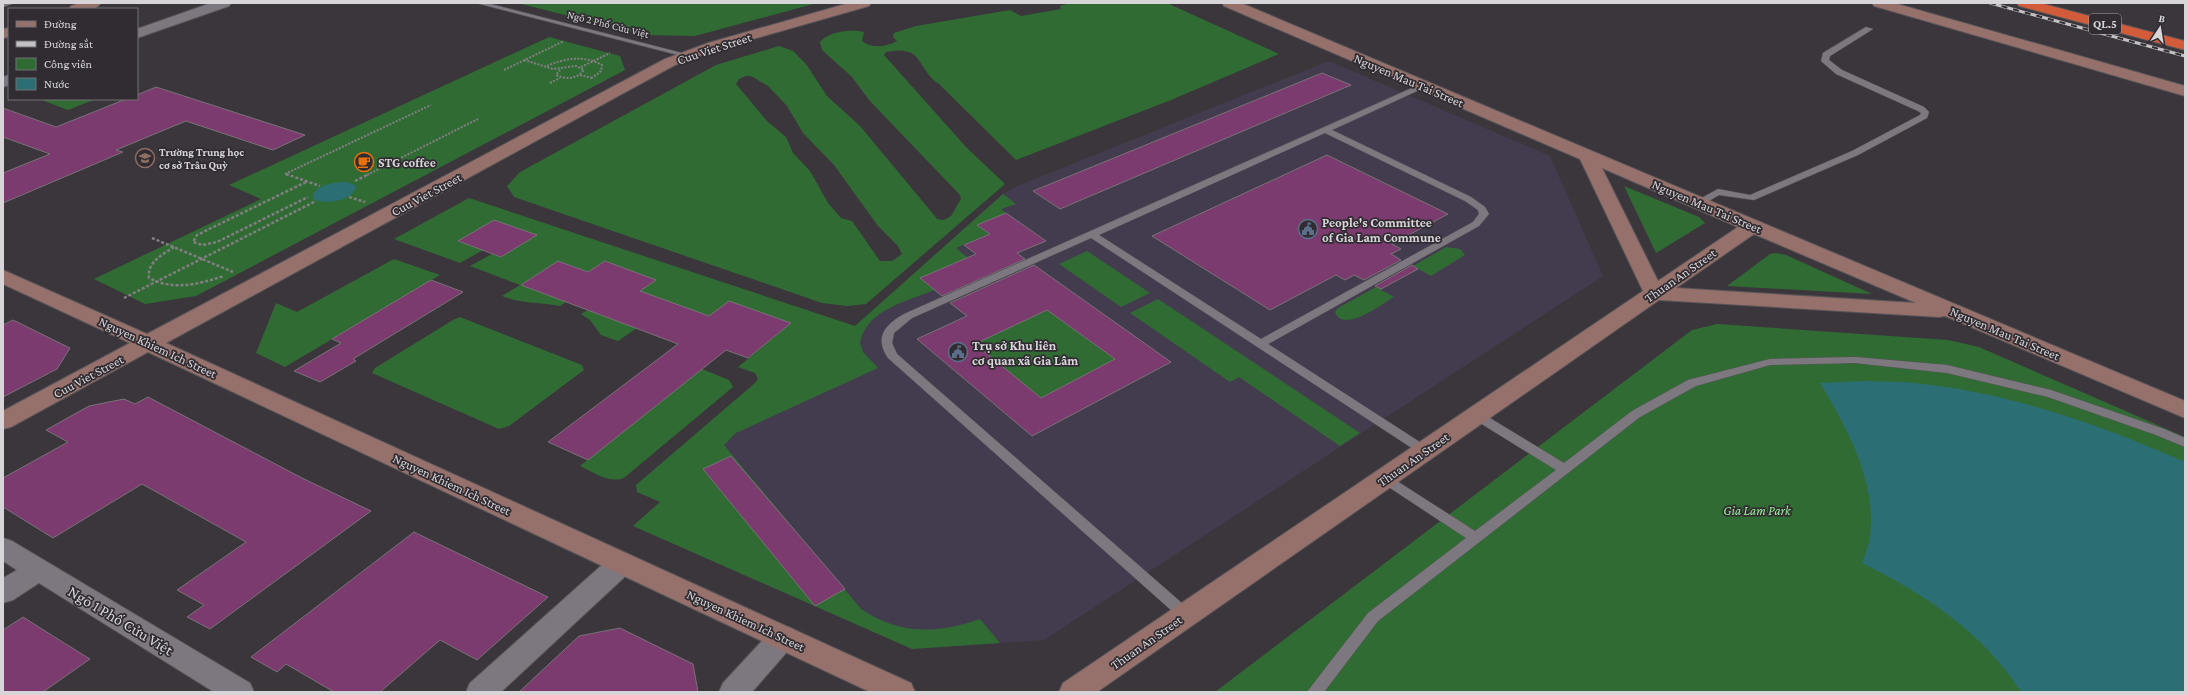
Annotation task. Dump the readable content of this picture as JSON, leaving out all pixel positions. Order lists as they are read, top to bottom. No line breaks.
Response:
{"streets":{"highway":["QL.5"],"street":["Cuu Viet Street","Nguyen Mau Tai Street","Thuan An Street","Nguyen Khiem Ich Street","Ngõ 1 Phố Cửu Việt"],"lane":["Ngõ 2 Phố Cửu Việt"]},"crossings":[["Ngõ 2 Phố Cửu Việt","Cuu Viet Street"],["Cuu Viet Street","Nguyen Khiem Ich Street"],["Nguyen Mau Tai Street","Thuan An Street"]],"parks":["Gia Lam Park"],"places":{"school or university":["Trường Trung học cơ sở Trâu Quỳ"],"cafe":["STG coffee"],"public building":["People's Committee of Gia Lam Commune","Trụ sở Khu liên cơ quan xã Gia Lâm"]},"legend":["Đường","Đường sắt","Công viên","Nước"],"north":"top"}
